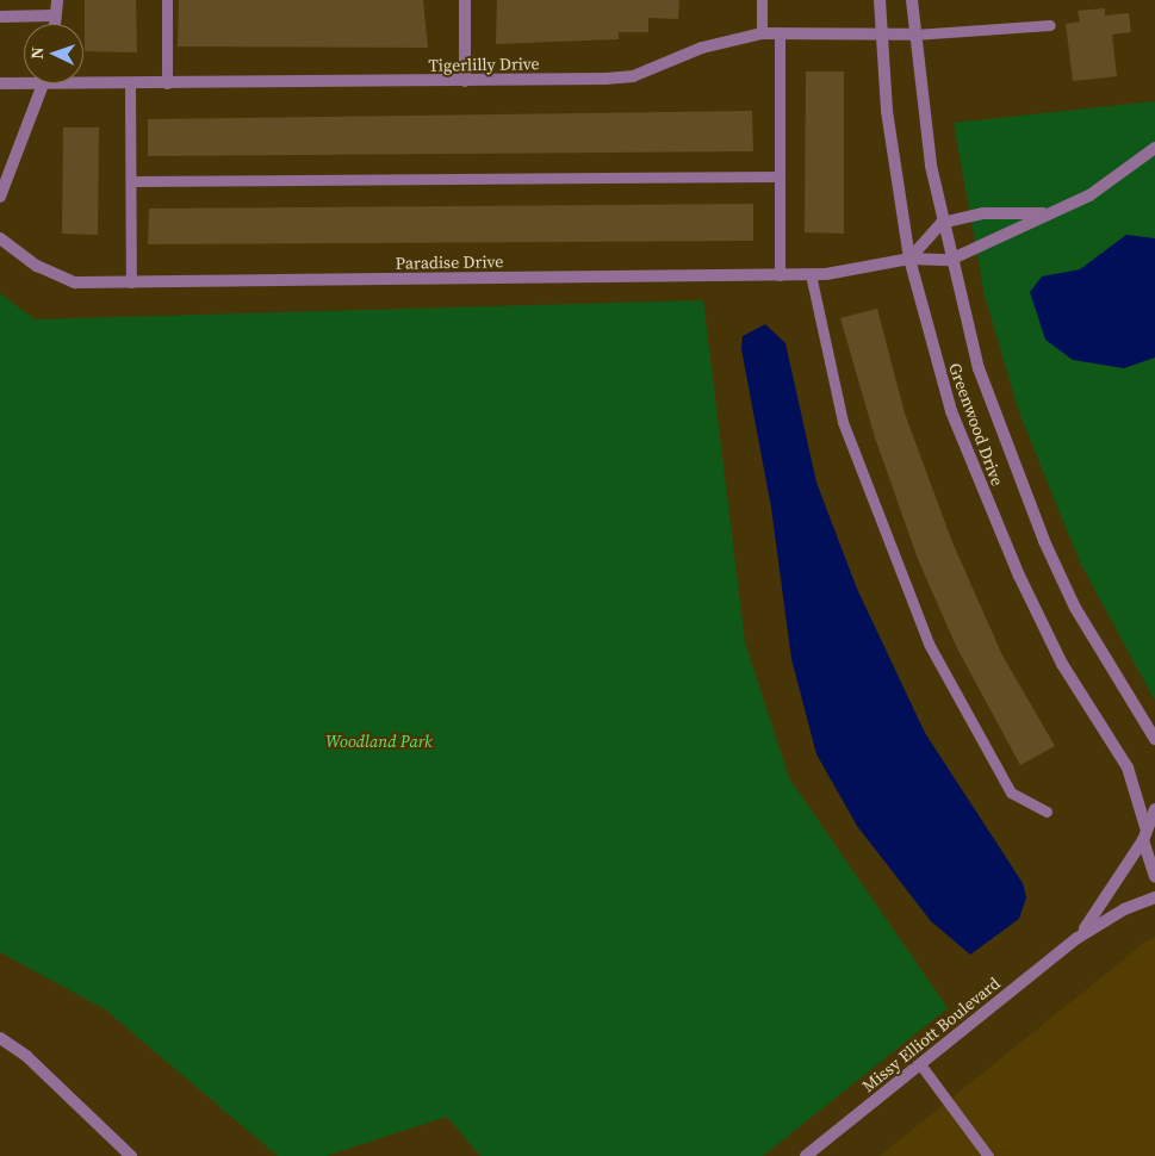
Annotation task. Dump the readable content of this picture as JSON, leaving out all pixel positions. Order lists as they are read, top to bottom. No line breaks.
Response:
{"streets":{"street":["Tigerlilly Drive","Paradise Drive","Greenwood Drive","Missy Elliott Boulevard"]},"crossings":[["Tigerlilly Drive","Greenwood Drive"],["Paradise Drive","Greenwood Drive"]],"parks":["Woodland Park"],"north":"left"}
